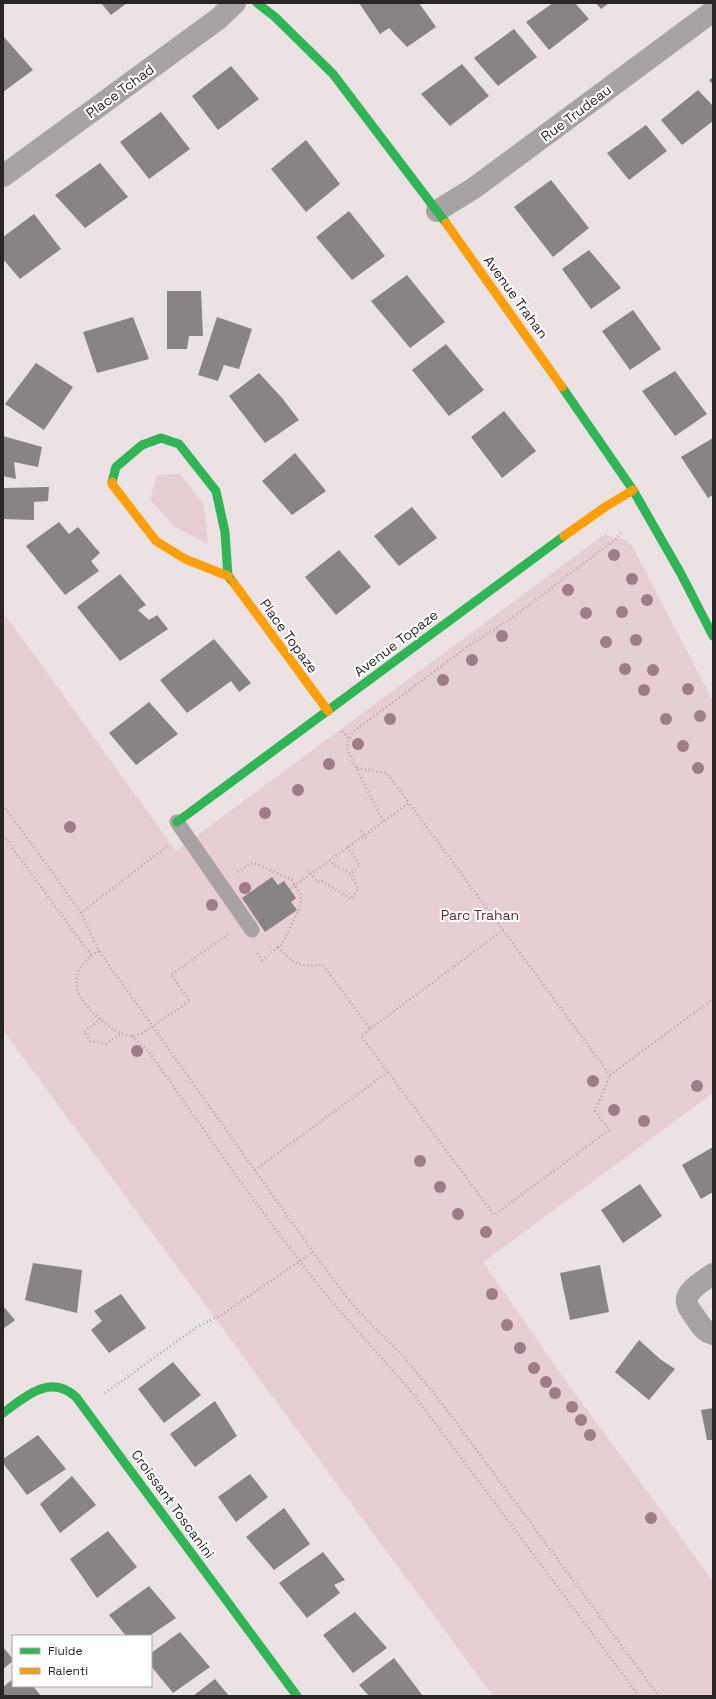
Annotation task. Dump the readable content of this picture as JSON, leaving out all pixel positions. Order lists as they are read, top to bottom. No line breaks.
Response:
{"streets":{"street":["Place Tchad","Rue Trudeau","Avenue Trahan","Place Topaze","Avenue Topaze","Croissant Toscanini"]},"crossings":[["Rue Trudeau","Avenue Trahan"],["Avenue Trahan","Avenue Topaze"],["Place Topaze","Avenue Topaze"]],"parks":["Parc Trahan"],"legend":["Fluide","Ralenti"]}
